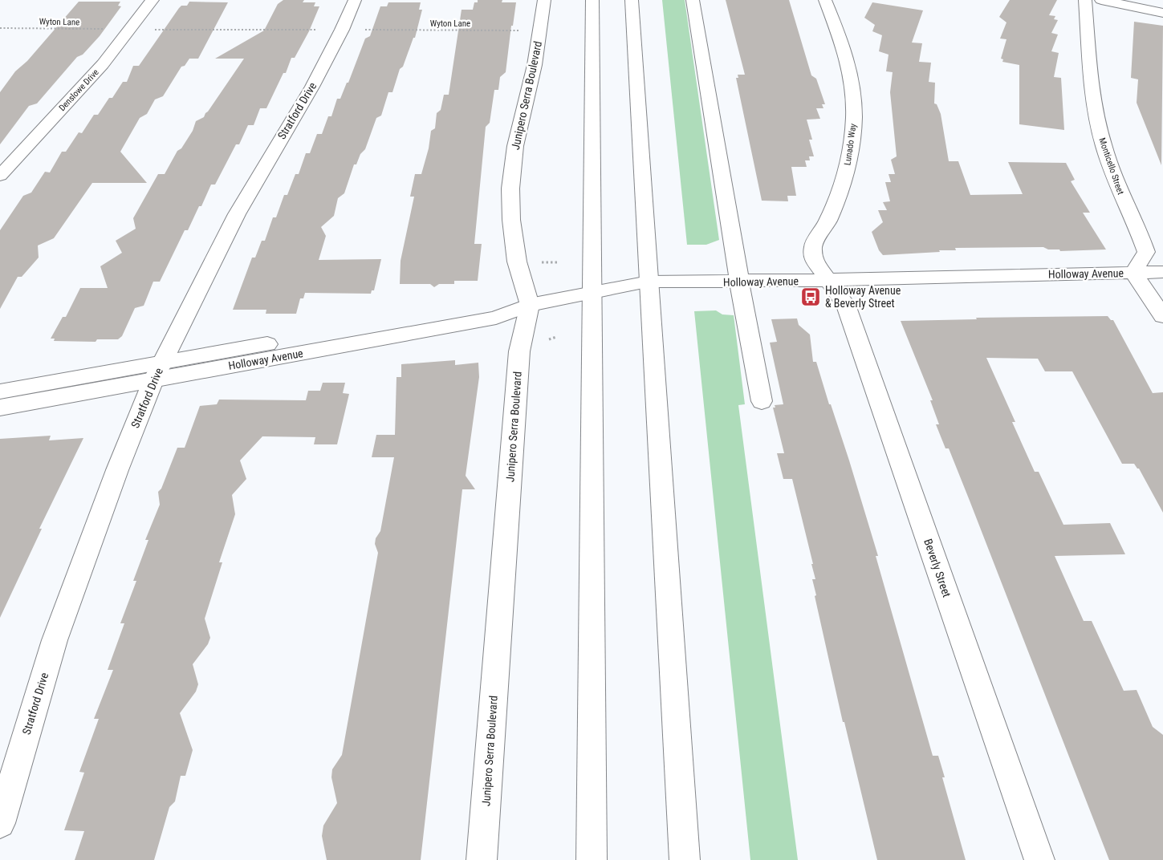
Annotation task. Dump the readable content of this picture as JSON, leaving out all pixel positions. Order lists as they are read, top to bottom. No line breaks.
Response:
{"streets":{"street":["Denslowe Drive","Junipero Serra Boulevard","Stratford Drive","Lunado Way","Monticello Street","Holloway Avenue","Beverly Street"],"path":["Wyton Lane"]},"crossings":[["Wyton Lane","Junipero Serra Boulevard"],["Junipero Serra Boulevard","Holloway Avenue"],["Stratford Drive","Holloway Avenue"],["Lunado Way","Holloway Avenue"],["Lunado Way","Beverly Street"],["Monticello Street","Holloway Avenue"],["Holloway Avenue","Beverly Street"]],"places":{"bus stop":["Holloway Avenue & Beverly Street"]}}
